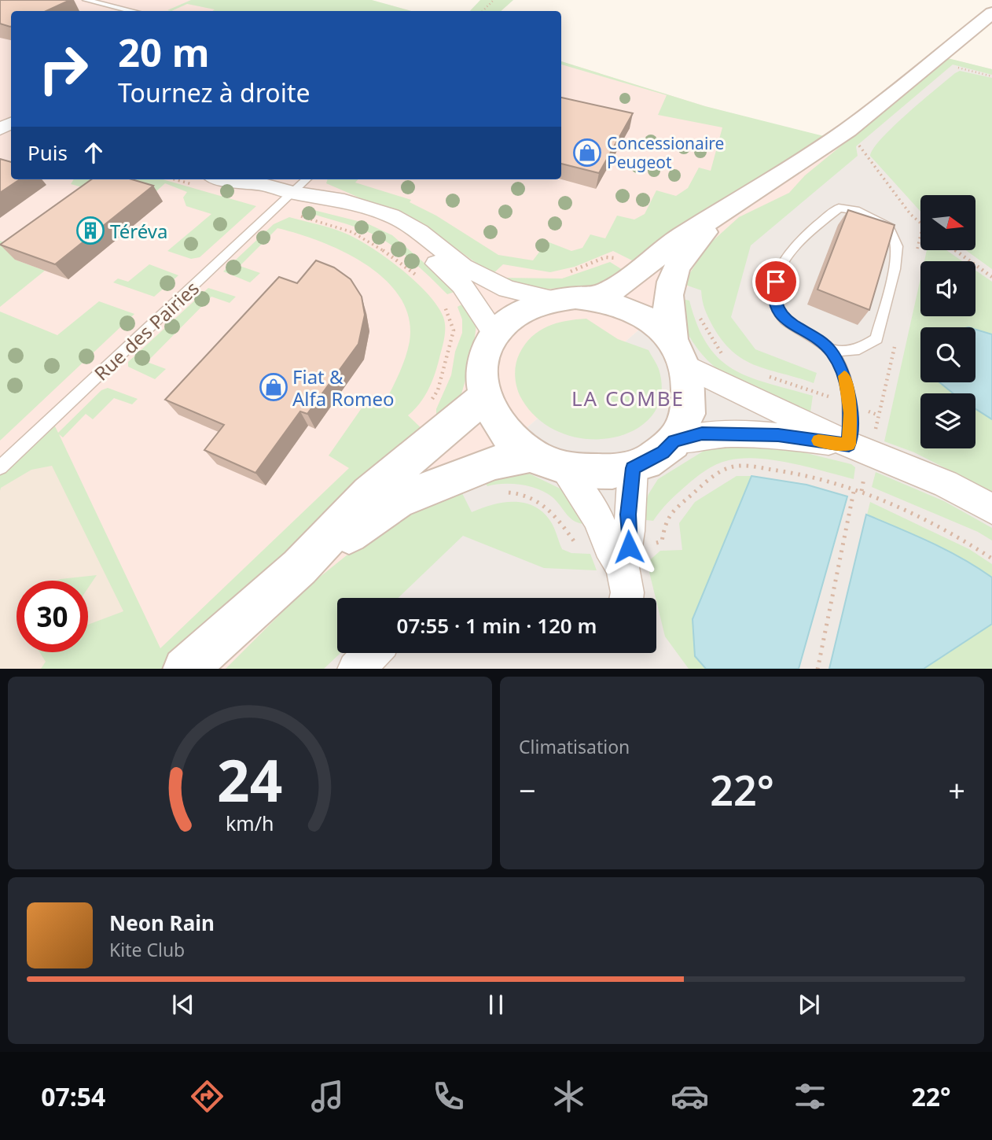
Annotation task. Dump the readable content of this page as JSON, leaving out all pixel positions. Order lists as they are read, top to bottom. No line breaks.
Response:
{"streets":{"lane":["Rue des Pairies"]},"districts":["LA COMBE"],"places":{"shop":["Concessionaire Peugeot","Fiat & Alfa Romeo"],"building":["Téréva"]},"north":"right","page":{"turn":["20 m","Tournez à droite"],"then":"Puis","limit":"30","trip":"07:55 · 1 min · 120 m","tile":"Climatisation","heat":["−","22°","+"],"song":["Neon Rain","Kite Club"],"tabs":["07:54","22°"],"gauge":["24","km/h"]}}
